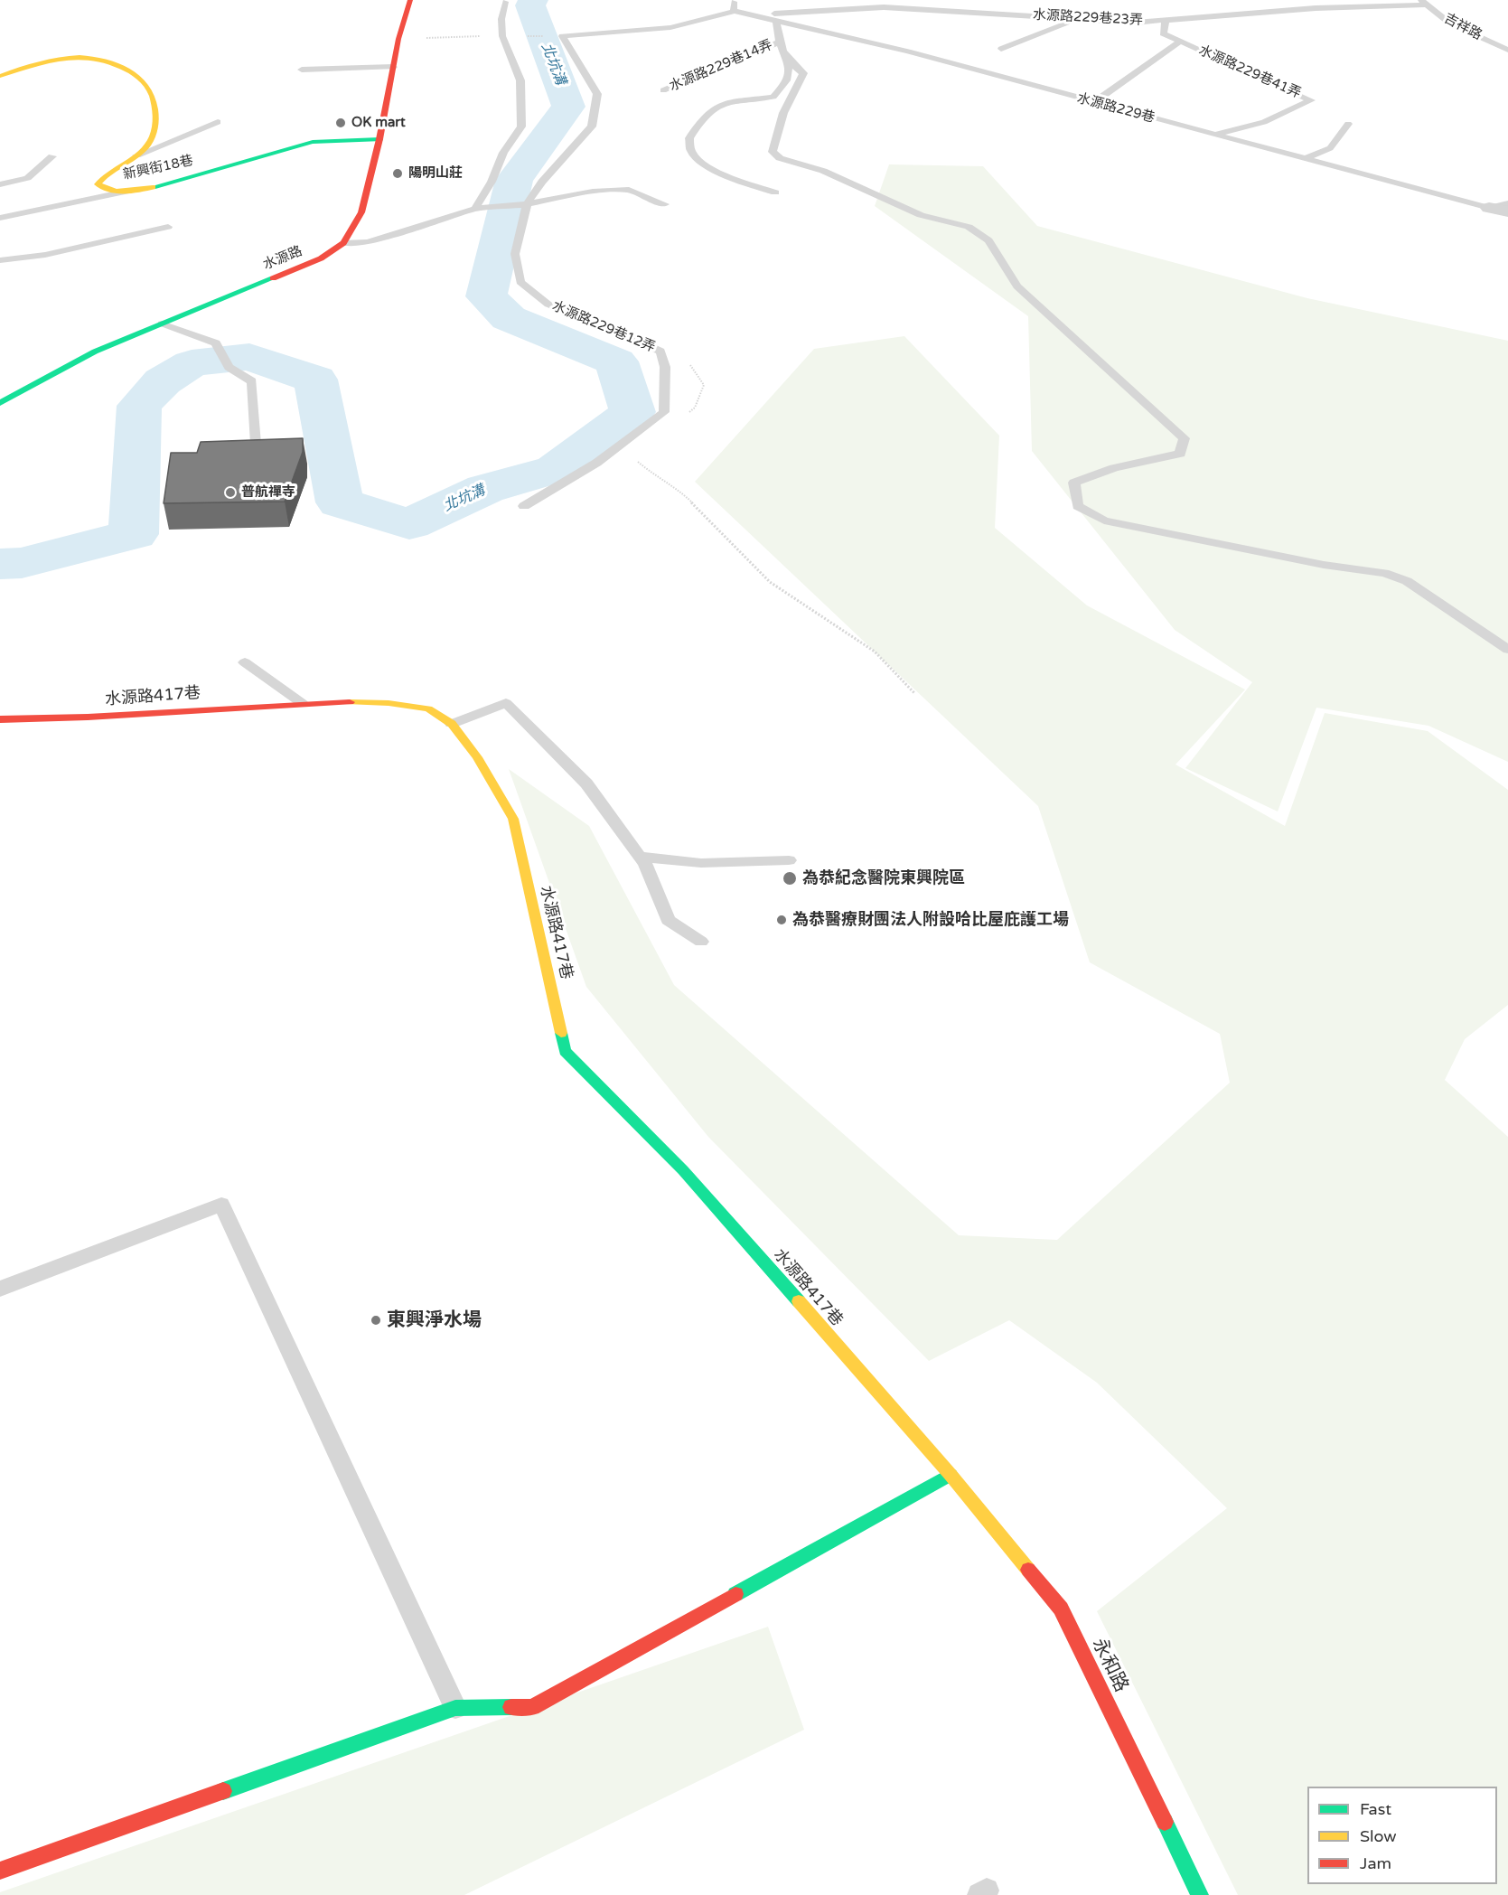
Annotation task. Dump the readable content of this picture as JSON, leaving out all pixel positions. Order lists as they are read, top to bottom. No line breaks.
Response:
{"streets":{"street":["水源路229巷","新興街18巷","水源路","水源路417巷","永和路"],"lane":["水源路229巷23弄","吉祥路","水源路229巷14弄","水源路229巷41弄","水源路229巷12弄"]},"crossings":[["水源路229巷23弄","吉祥路"],["水源路229巷23弄","水源路229巷41弄"],["水源路229巷23弄","水源路229巷"],["水源路229巷41弄","水源路229巷"],["新興街18巷","水源路"],["水源路417巷","永和路"]],"water":["北坑溝"],"places":["OK mart","陽明山莊","普航禪寺","為恭紀念醫院東興院區","為恭醫療財團法人附設哈比屋庇護工場","東興淨水場"],"legend":["Fast","Slow","Jam"]}
